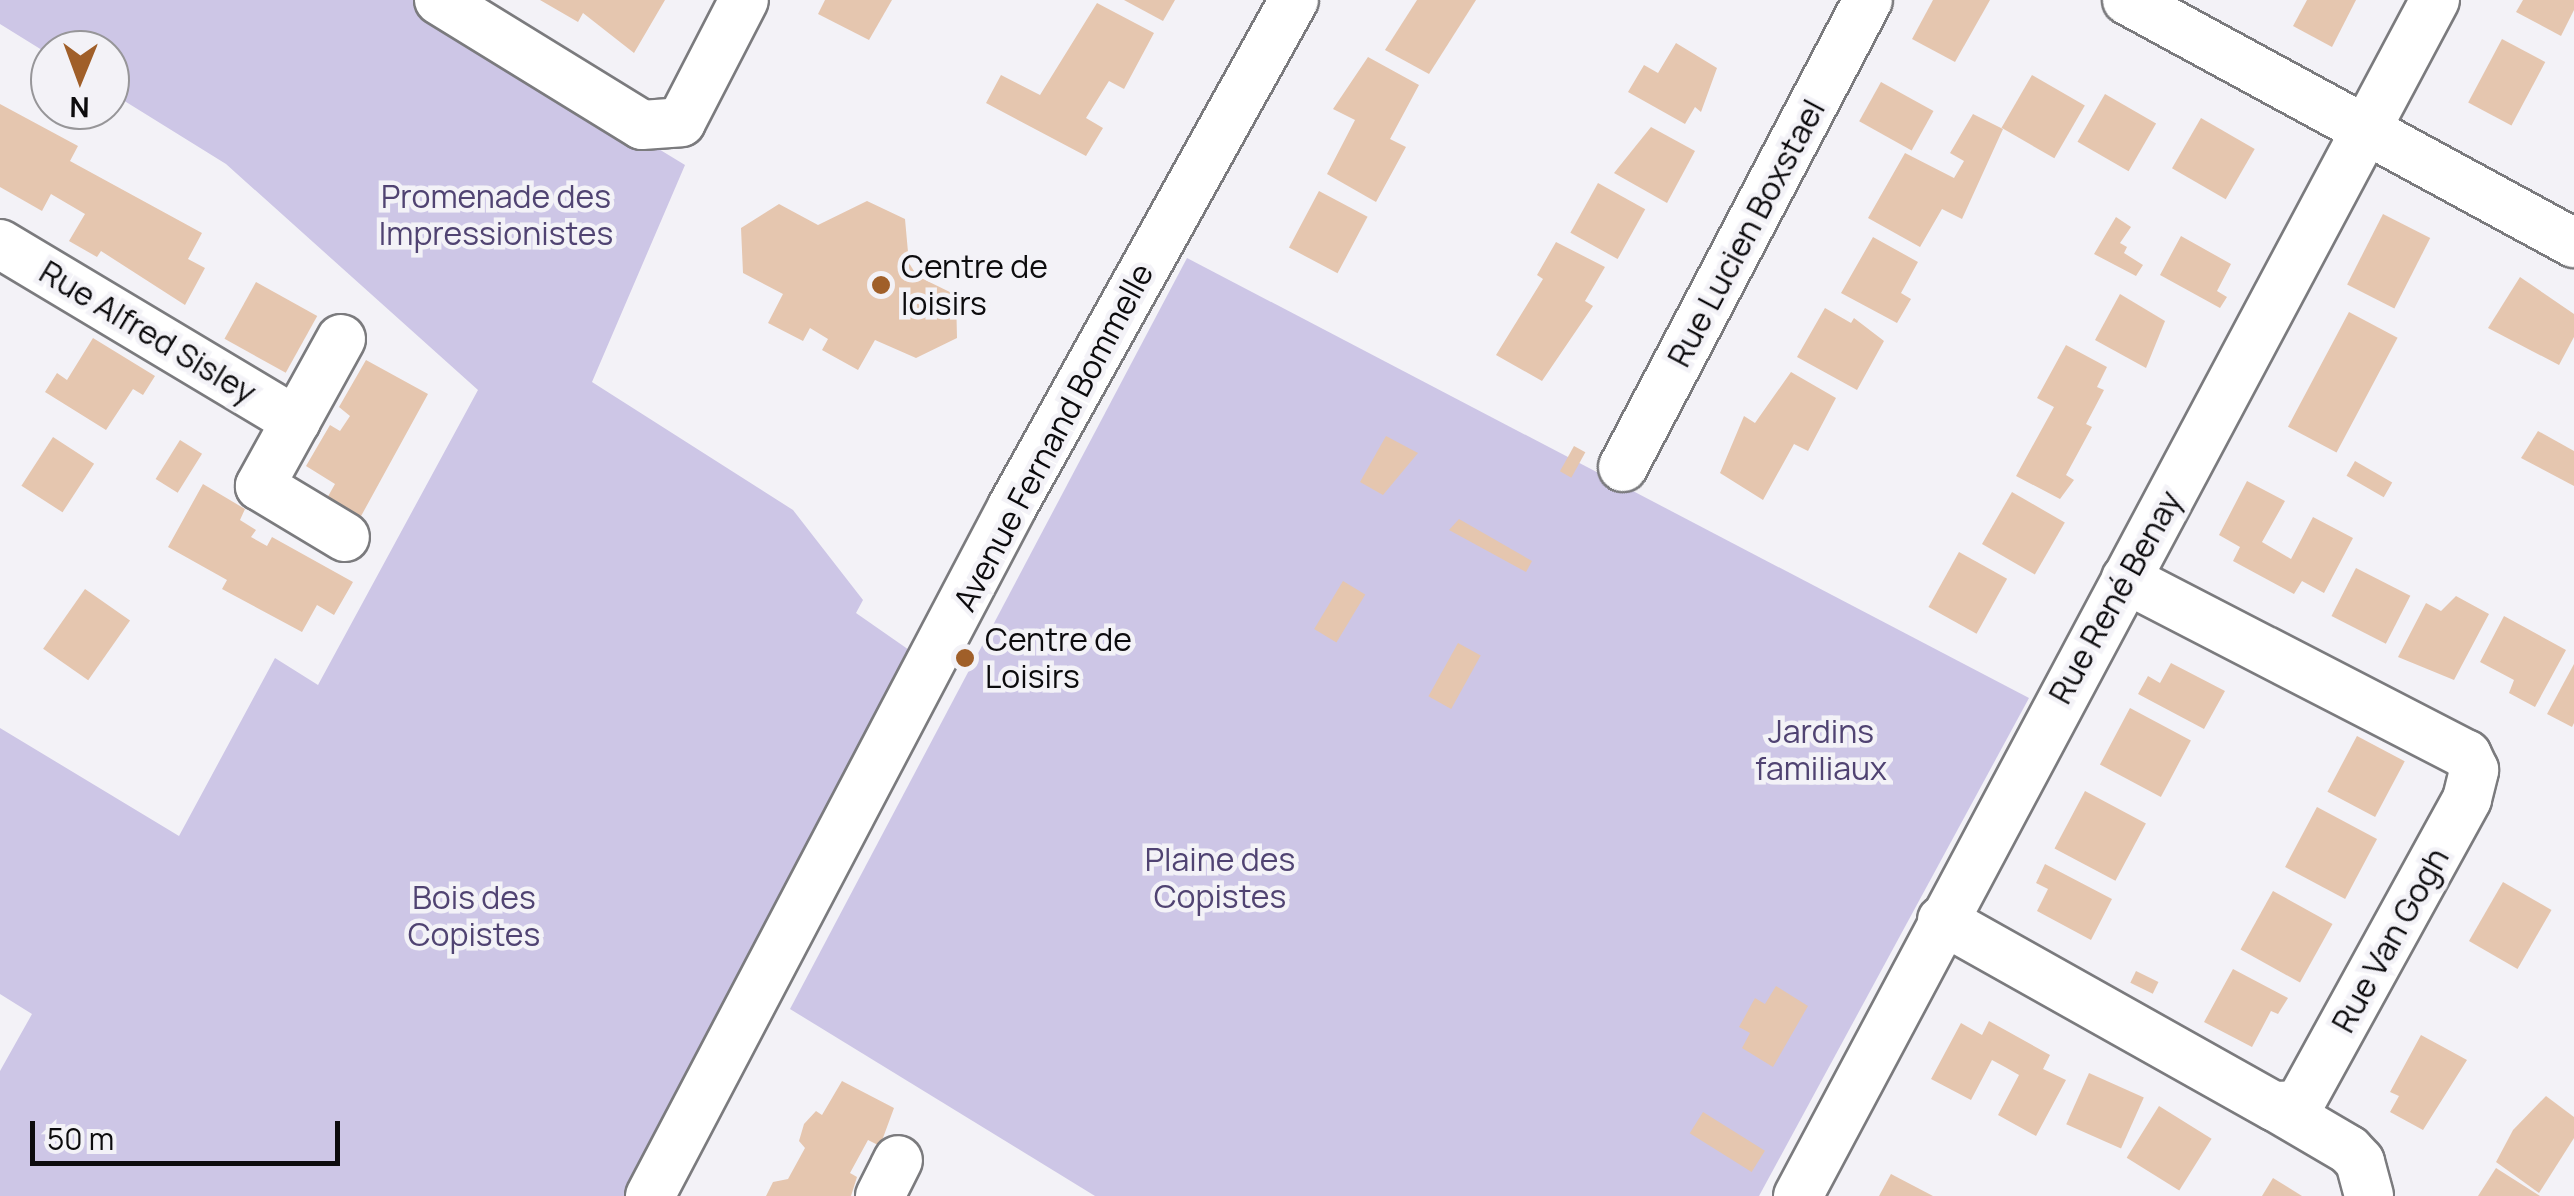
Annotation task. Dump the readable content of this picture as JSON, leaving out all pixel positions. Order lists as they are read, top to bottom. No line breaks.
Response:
{"streets":{"street":["Rue Lucien Boxstael","Rue Alfred Sisley","Avenue Fernand Bommelle","Rue René Benay","Rue Van Gogh"]},"crossings":[["Rue René Benay","Rue Van Gogh"]],"parks":["Promenade des Impressionistes","Jardins familiaux","Plaine des Copistes","Bois des Copistes"],"places":["Centre de loisirs","Centre de Loisirs"],"scale_bar":"50 m","north":"bottom"}
